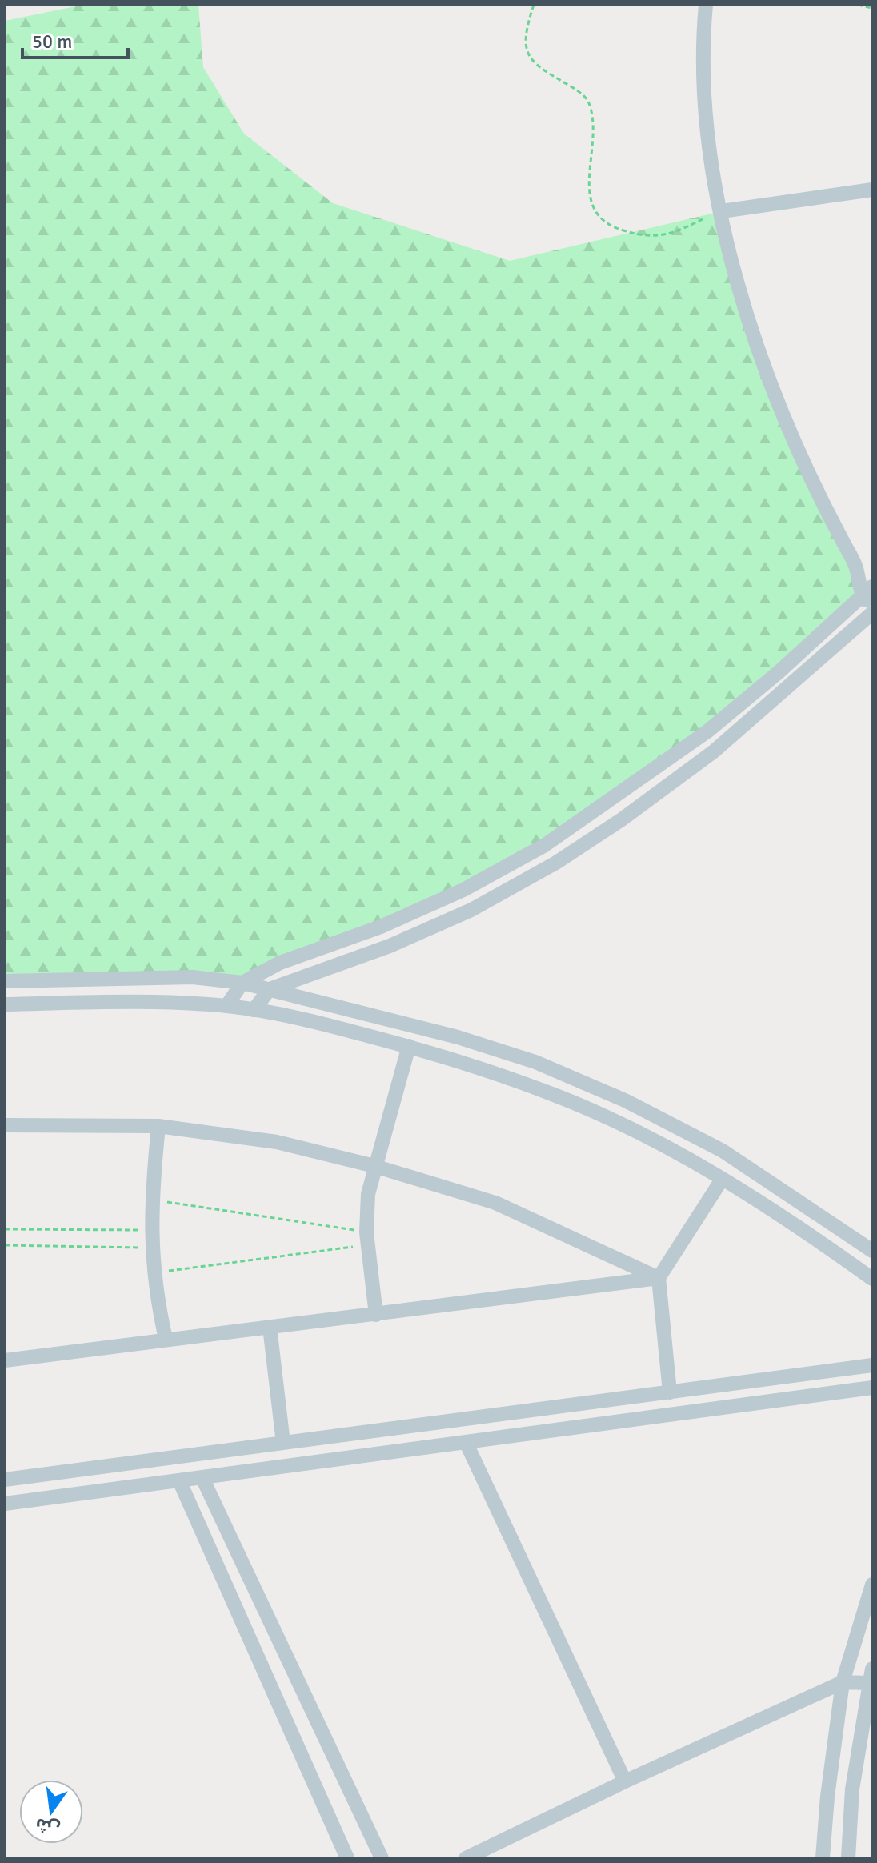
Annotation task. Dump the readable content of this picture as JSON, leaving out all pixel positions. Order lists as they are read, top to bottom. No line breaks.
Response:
{"scale_bar":"50 m","north":"bottom"}
